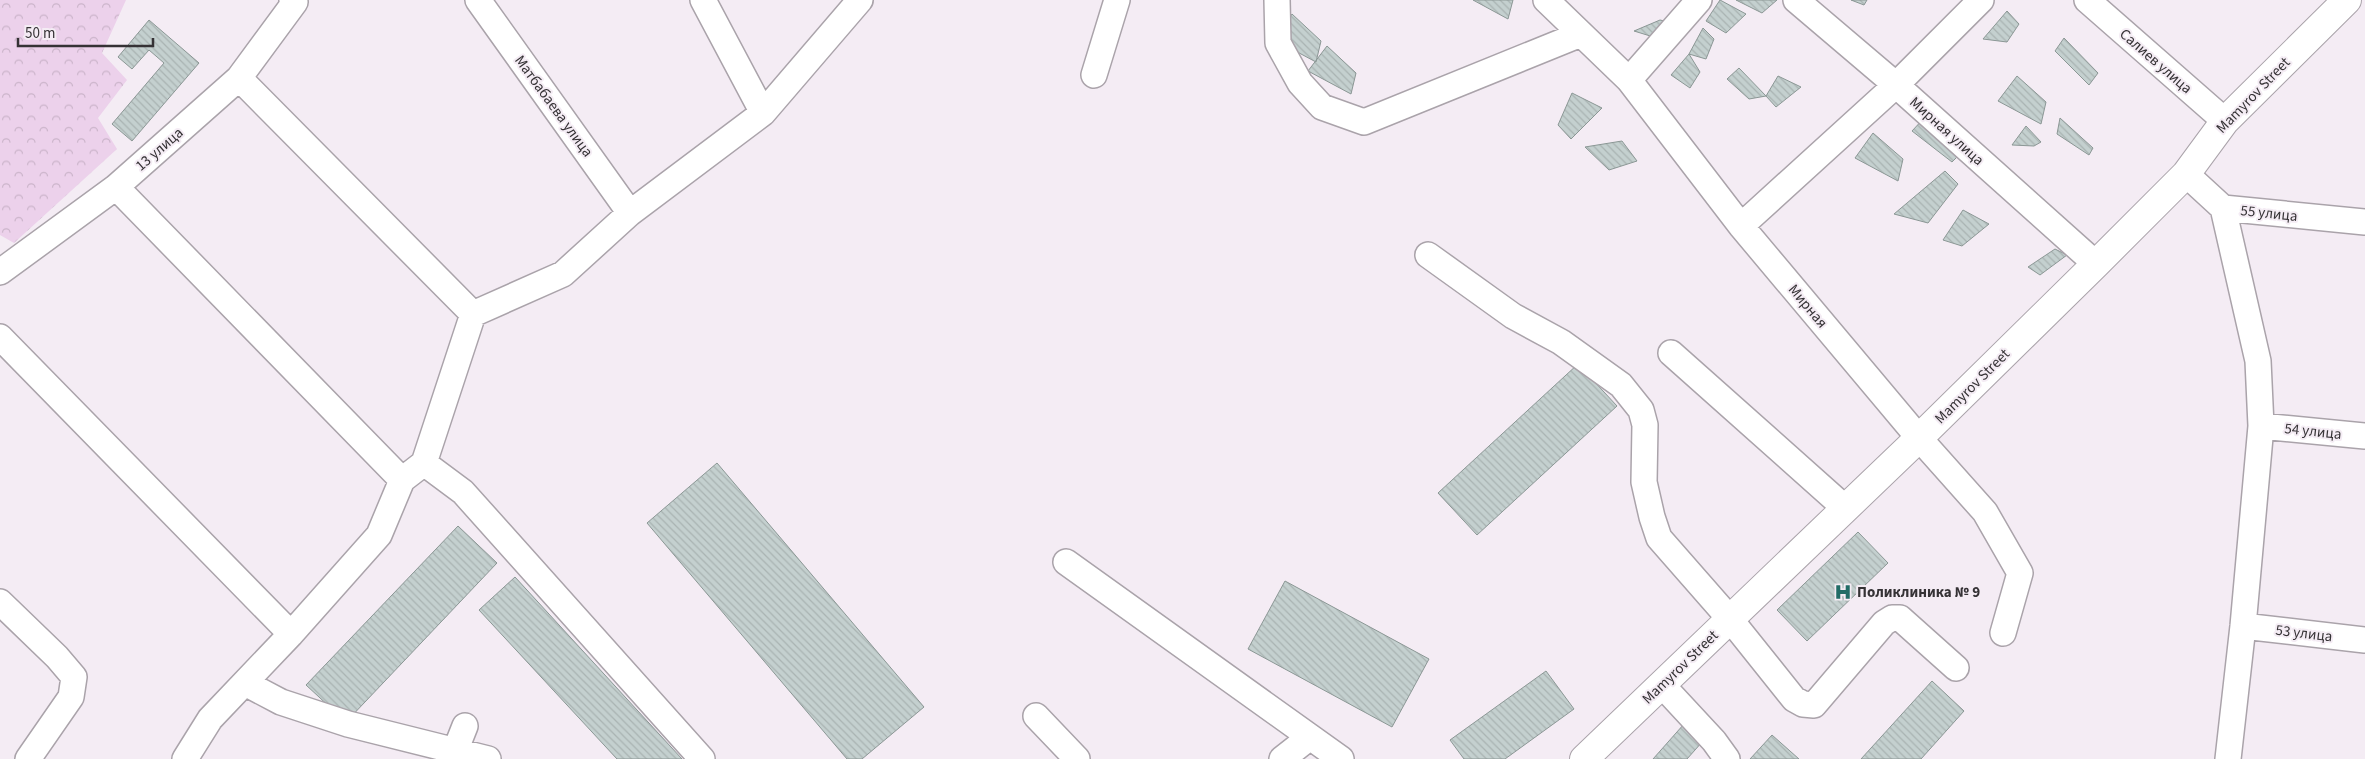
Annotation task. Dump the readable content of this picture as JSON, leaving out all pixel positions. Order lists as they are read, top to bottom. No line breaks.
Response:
{"streets":{"main road":["Mamyrov Street"],"street":["Салиев улица","Матбабаева улица","Мирная улица","13 улица","55 улица","Мирная","54 улица","53 улица"]},"crossings":[["Салиев улица","Mamyrov Street"],["Mamyrov Street","Мирная улица"],["Mamyrov Street","55 улица"],["Mamyrov Street","Мирная"]],"places":{"hospital":["Поликлиника № 9"]},"scale_bar":"50 m"}
